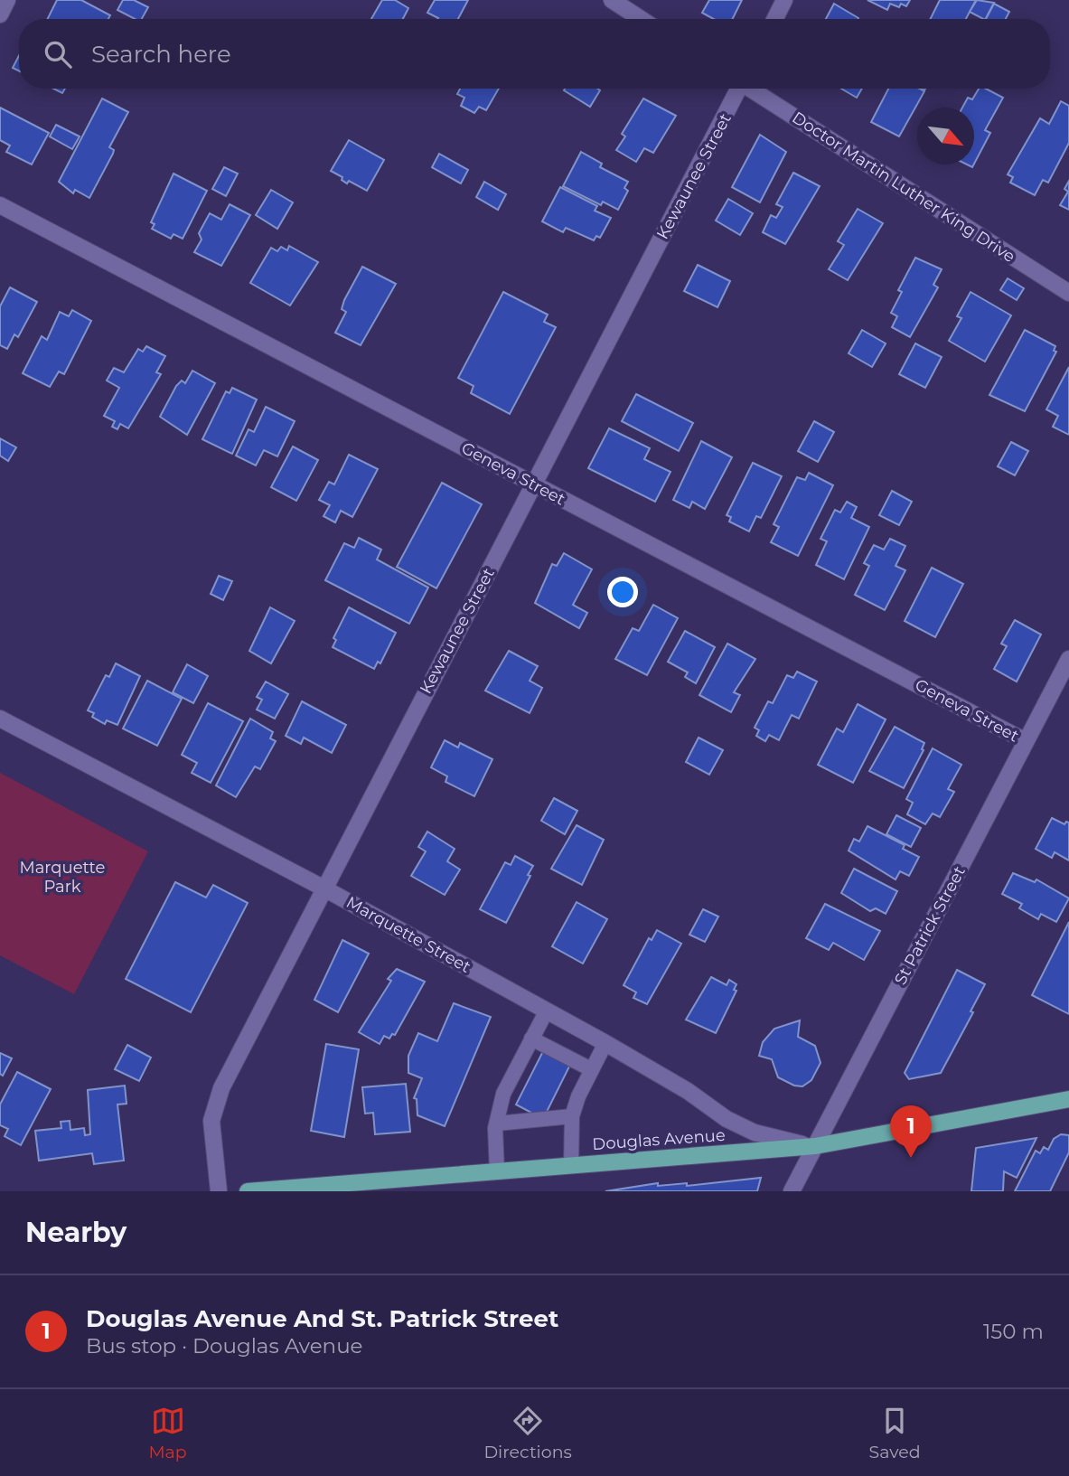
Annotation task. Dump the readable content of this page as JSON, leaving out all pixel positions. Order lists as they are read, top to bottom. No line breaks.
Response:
{"streets":{"main road":["Douglas Avenue"],"street":["Kewaunee Street","Doctor Martin Luther King Drive","Geneva Street","St Patrick Street","Marquette Street"]},"crossings":[["Kewaunee Street","Geneva Street"],["Kewaunee Street","Marquette Street"],["Geneva Street","St Patrick Street"],["St Patrick Street","Marquette Street"],["St Patrick Street","Douglas Avenue"],["Marquette Street","Douglas Avenue"]],"parks":["Marquette Park"],"north":"bottom right","page":{"search":"Search here","pins":"1","heading":"Nearby","list":[{"mark":"1","name":"Douglas Avenue And St. Patrick Street","note":"Bus stop · Douglas Avenue","value":"150 m"}],"nav":["Map","Directions","Saved"]}}
